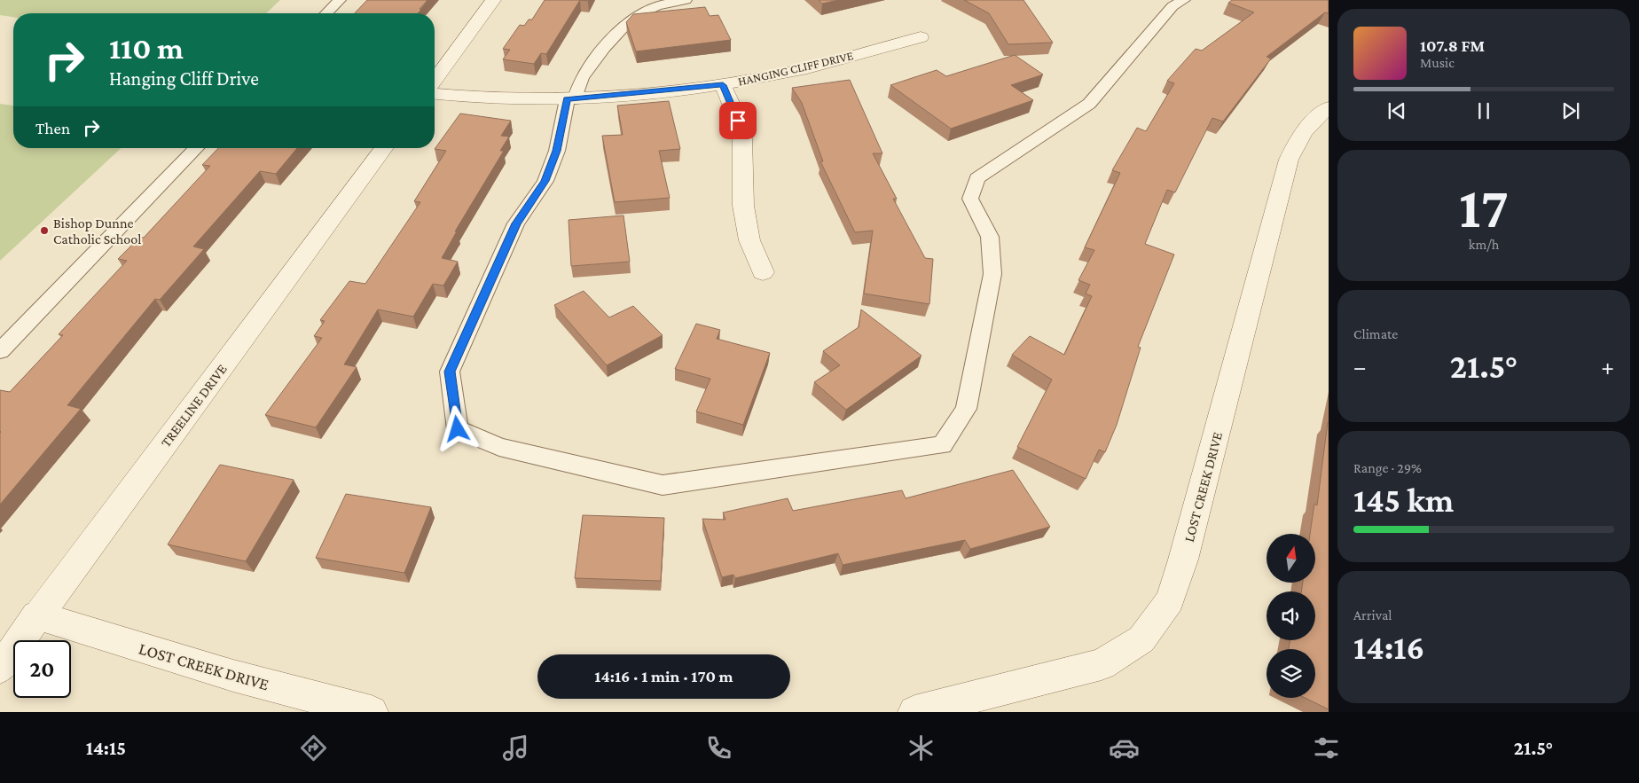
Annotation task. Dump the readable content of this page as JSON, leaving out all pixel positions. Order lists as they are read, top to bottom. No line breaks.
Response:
{"streets":{"street":["HANGING CLIFF DRIVE","TREELINE DRIVE","LOST CREEK DRIVE"]},"crossings":[["TREELINE DRIVE","LOST CREEK DRIVE"]],"places":["Bishop Dunne Catholic School"],"north":"top","page":{"turn":["110 m","Hanging Cliff Drive"],"song":["107.8 FM","Music"],"then":"Then","tile":[["17","km/h"],"Climate",["Range · 29%","145 km"],["Arrival","14:16"]],"heat":["−","21.5°","+"],"limit":"20","trip":"14:16 · 1 min · 170 m","tabs":["14:15","21.5°"]}}
